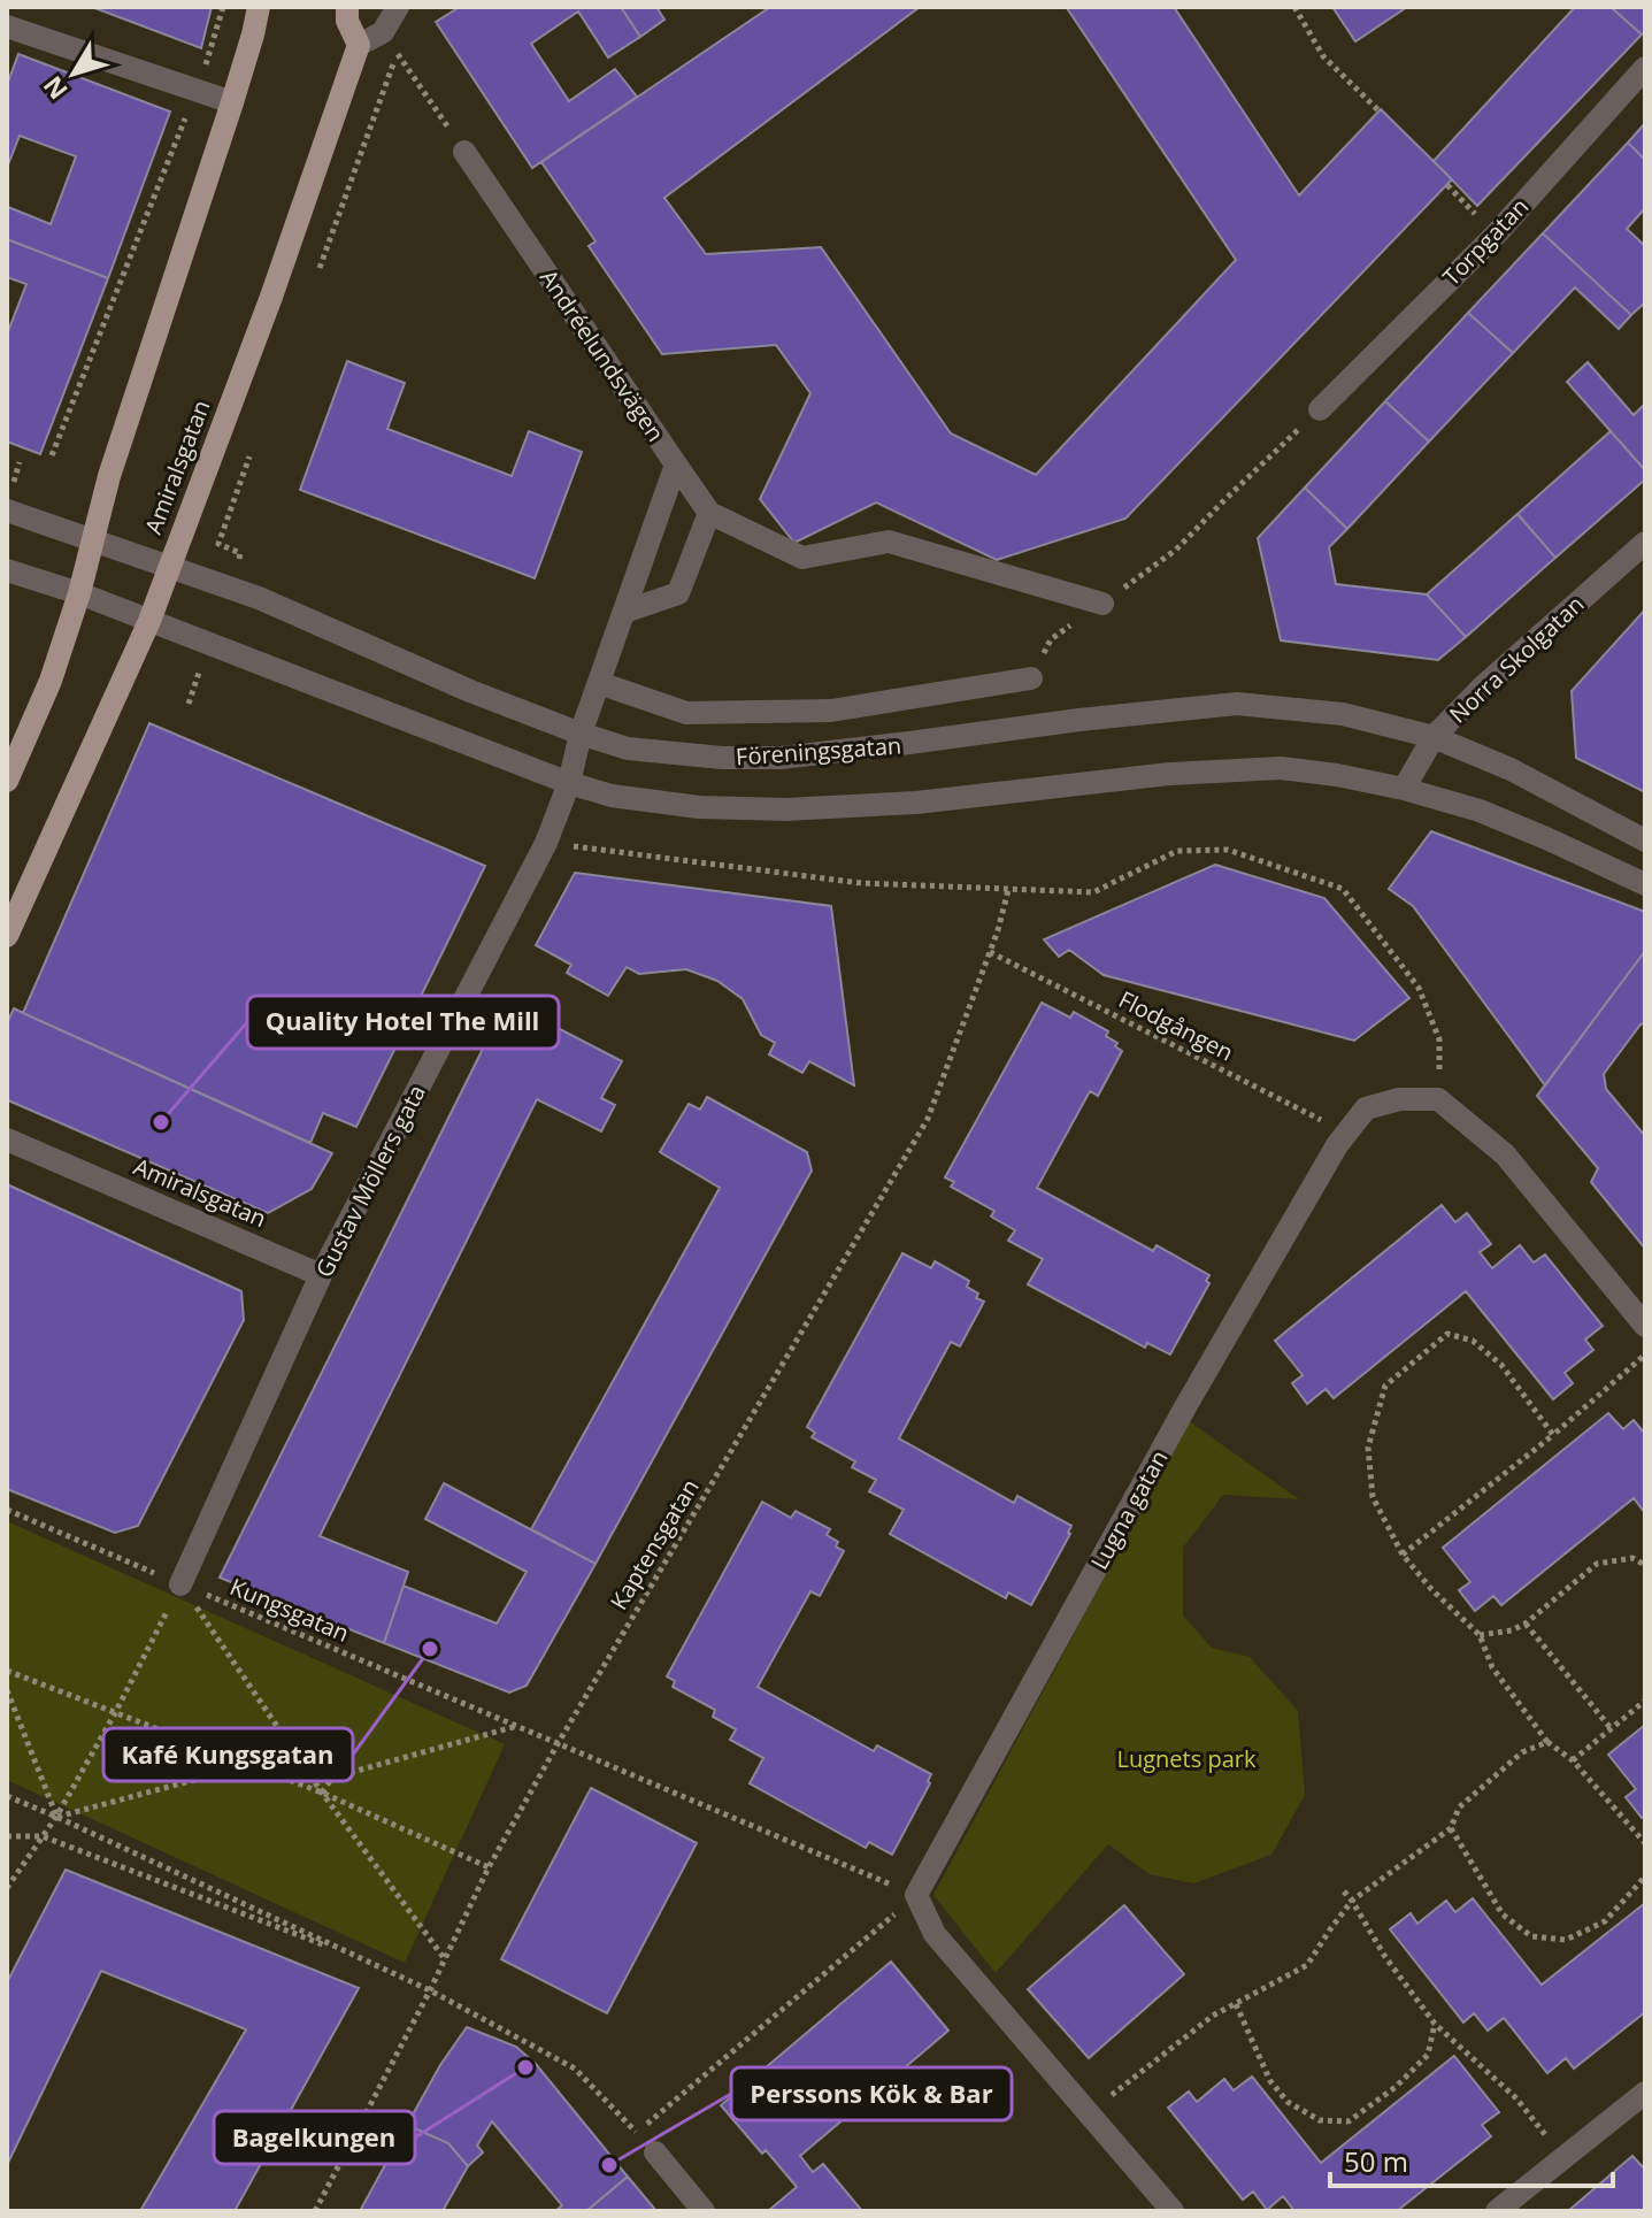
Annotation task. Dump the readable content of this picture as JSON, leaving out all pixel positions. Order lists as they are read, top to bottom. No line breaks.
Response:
{"streets":{"main road":["Amiralsgatan"],"street":["Torpgatan","Andréelundsvägen","Norra Skolgatan","Föreningsgatan","Gustav Möllers gata","Lugna gatan"],"path":["Flodgången","Kaptensgatan","Kungsgatan"]},"crossings":[["Andréelundsvägen","Föreningsgatan"],["Andréelundsvägen","Gustav Möllers gata"],["Amiralsgatan","Föreningsgatan"],["Amiralsgatan","Gustav Möllers gata"],["Norra Skolgatan","Föreningsgatan"],["Flodgången","Lugna gatan"],["Flodgången","Kaptensgatan"],["Gustav Möllers gata","Kungsgatan"],["Lugna gatan","Kungsgatan"],["Kaptensgatan","Kungsgatan"]],"parks":["Lugnets park"],"places":["Quality Hotel The Mill","Kafé Kungsgatan","Bagelkungen","Perssons Kök & Bar"],"scale_bar":"50 m","north":"bottom left"}
